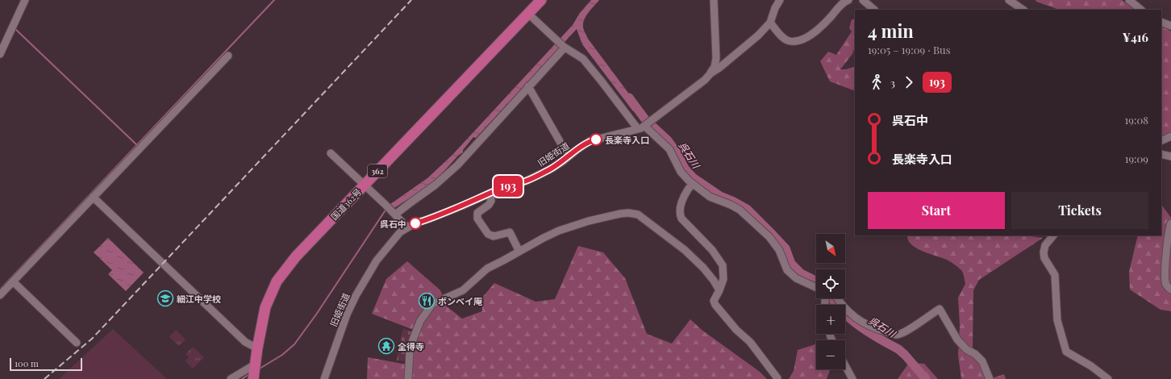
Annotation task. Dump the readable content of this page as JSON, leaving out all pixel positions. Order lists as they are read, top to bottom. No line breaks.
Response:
{"streets":{"highway":["362","国道362号"],"street":["旧姫街道"]},"water":["呉石川"],"places":{"other":["長楽寺入口","呉石中"],"school or university":["細江中学校"],"restaurant":["ボンベイ庵"],"temple":["全得寺"]},"lines":["bus line 193"],"scale_bar":"100 m","north":"bottom right","page":{"on_map":"193","heading":["4 min","19:05 – 19:09 · Bus","¥416"],"legs":["3","193"],"list":[{"name":"呉石中","value":"19:08"},{"name":"長楽寺入口","value":"19:09"}],"buttons":["Start","Tickets"],"map_buttons":["+","−"],"scale":"100 m"}}
